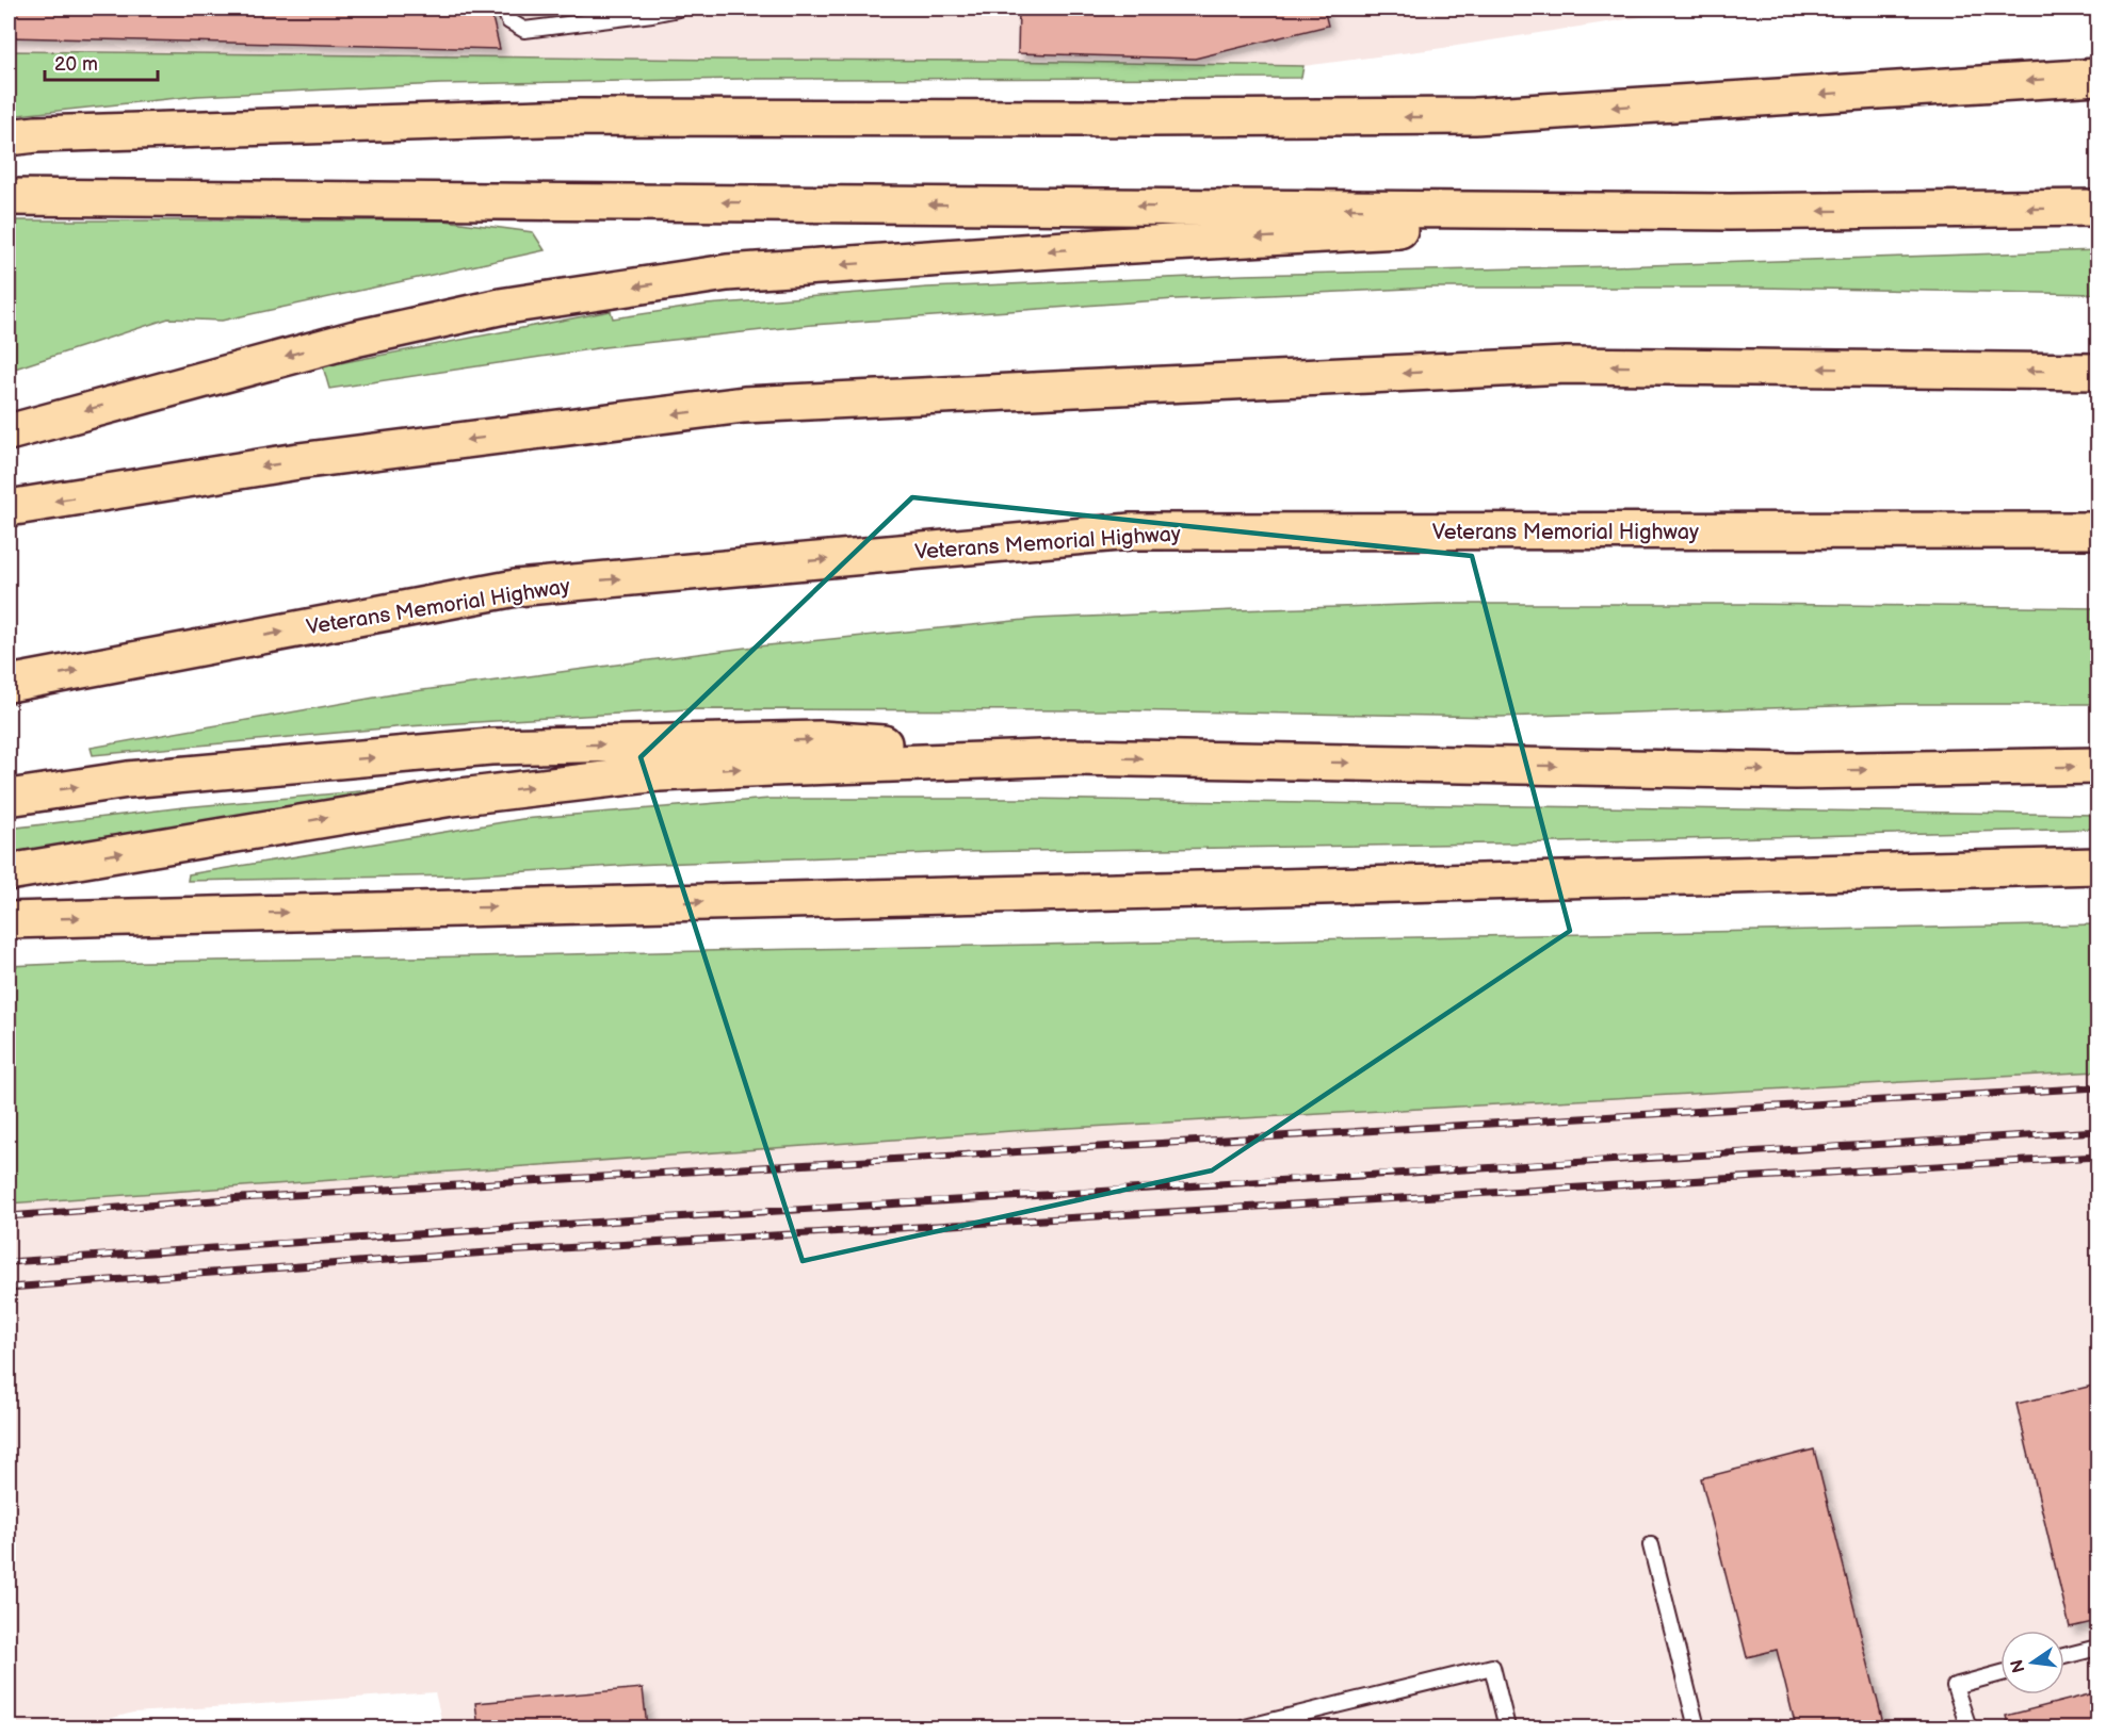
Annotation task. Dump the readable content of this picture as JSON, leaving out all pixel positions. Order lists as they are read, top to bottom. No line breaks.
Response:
{"streets":{"highway":["Veterans Memorial Highway"]},"scale_bar":"20 m","north":"left"}
